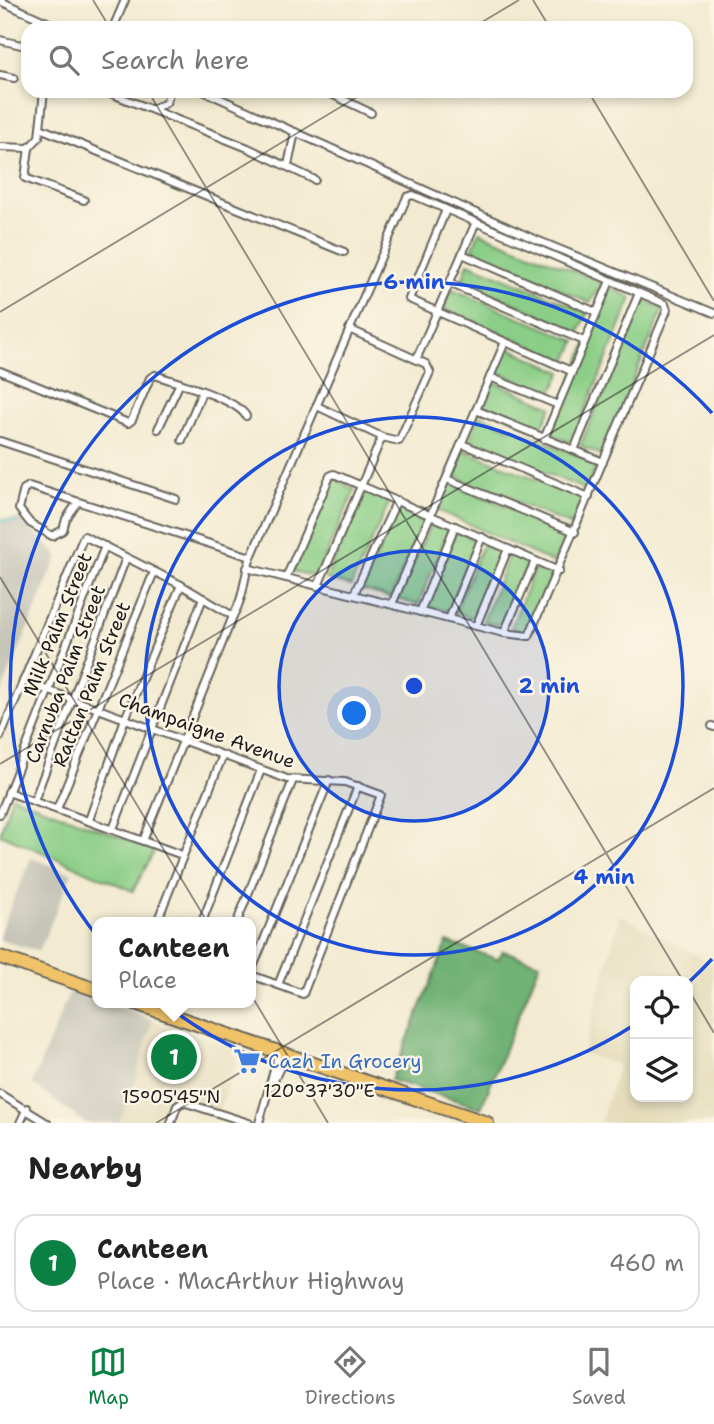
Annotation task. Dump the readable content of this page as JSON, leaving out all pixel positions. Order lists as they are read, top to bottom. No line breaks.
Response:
{"streets":{"street":["Milk Palm Street","Carnuba Palm Street","Rattan Palm Street","Champaigne Avenue"]},"crossings":[["Milk Palm Street","Champaigne Avenue"],["Carnuba Palm Street","Champaigne Avenue"],["Rattan Palm Street","Champaigne Avenue"]],"places":{"supermarket":["Cazh In Grocery"]},"page":{"search":"Search here","popup":["Canteen","Place"],"pins":"1","heading":"Nearby","list":[{"mark":"1","name":"Canteen","note":"Place · MacArthur Highway","value":"460 m"}],"nav":["Map","Directions","Saved"]},"coordinates":["120°37'30\"E","15°05'45\"N"],"rings":["6 min","2 min","4 min"]}
